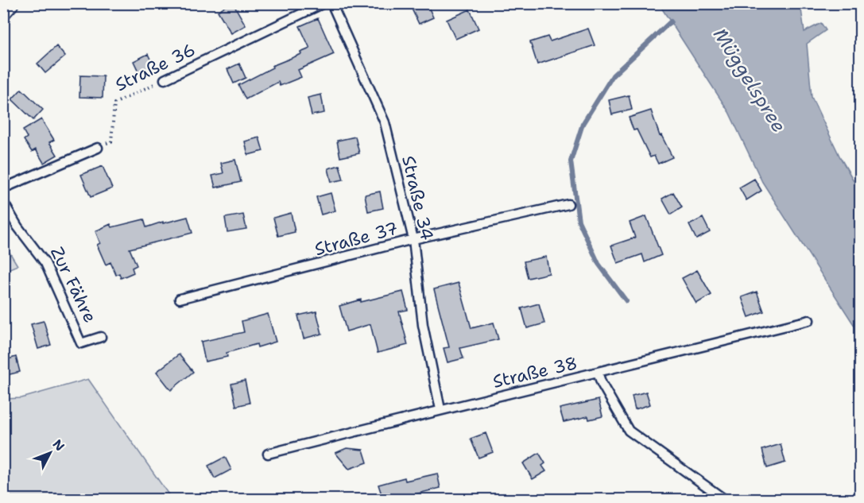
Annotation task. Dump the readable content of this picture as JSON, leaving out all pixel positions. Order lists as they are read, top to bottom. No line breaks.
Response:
{"streets":{"lane":["Straße 36","Straße 34","Straße 37","Zur Fähre","Straße 38"]},"crossings":[["Straße 34","Straße 37"],["Straße 34","Straße 38"]],"water":["Müggelspree"],"north":"top right"}
